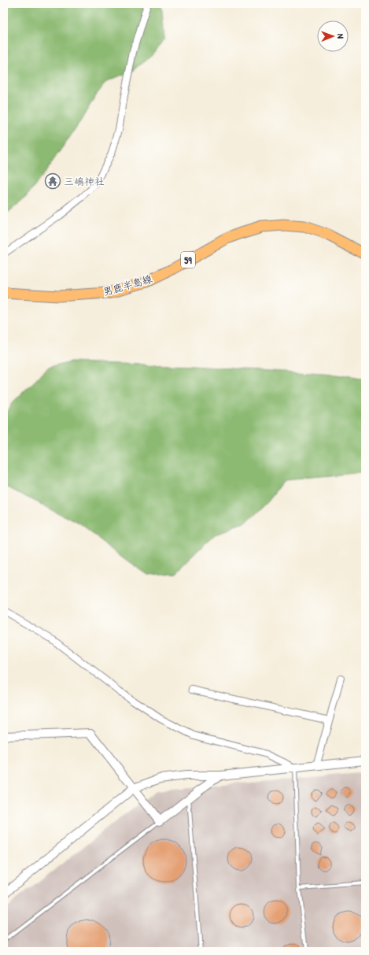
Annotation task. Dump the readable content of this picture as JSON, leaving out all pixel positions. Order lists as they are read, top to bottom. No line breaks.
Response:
{"streets":{"main road":["59","男鹿半島線"]},"places":{"temple":["三嶋神社"]},"north":"right"}
